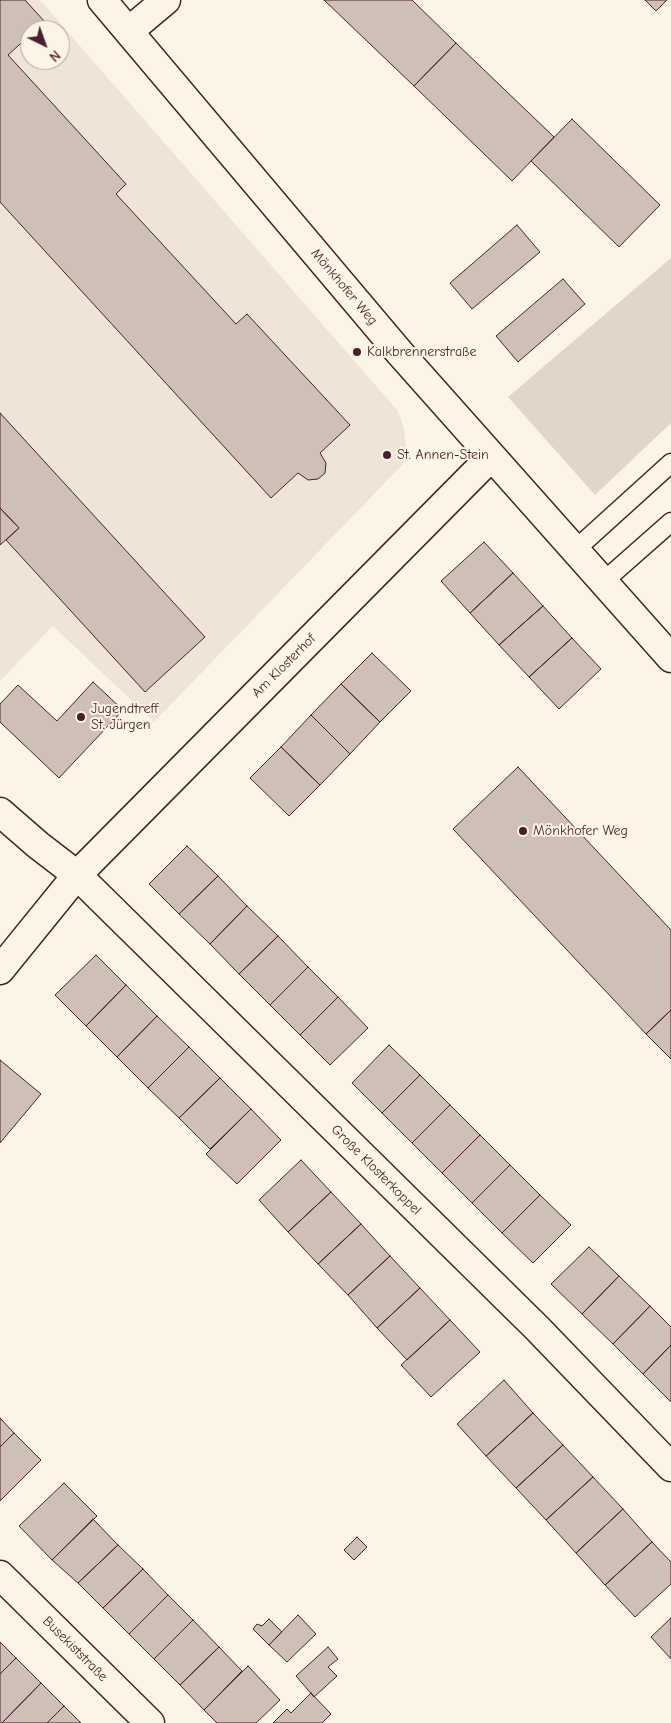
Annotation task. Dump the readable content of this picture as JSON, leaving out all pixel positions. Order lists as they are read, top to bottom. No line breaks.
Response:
{"streets":{"street":["Mönkhofer Weg","Am Klosterhof","Große Klosterkoppel","Busekiststraße"]},"crossings":[["Mönkhofer Weg","Am Klosterhof"],["Am Klosterhof","Große Klosterkoppel"]],"places":["Kalkbrennerstraße","St. Annen-Stein","Jugendtreff St. Jürgen","Mönkhofer Weg"],"north":"bottom right"}
